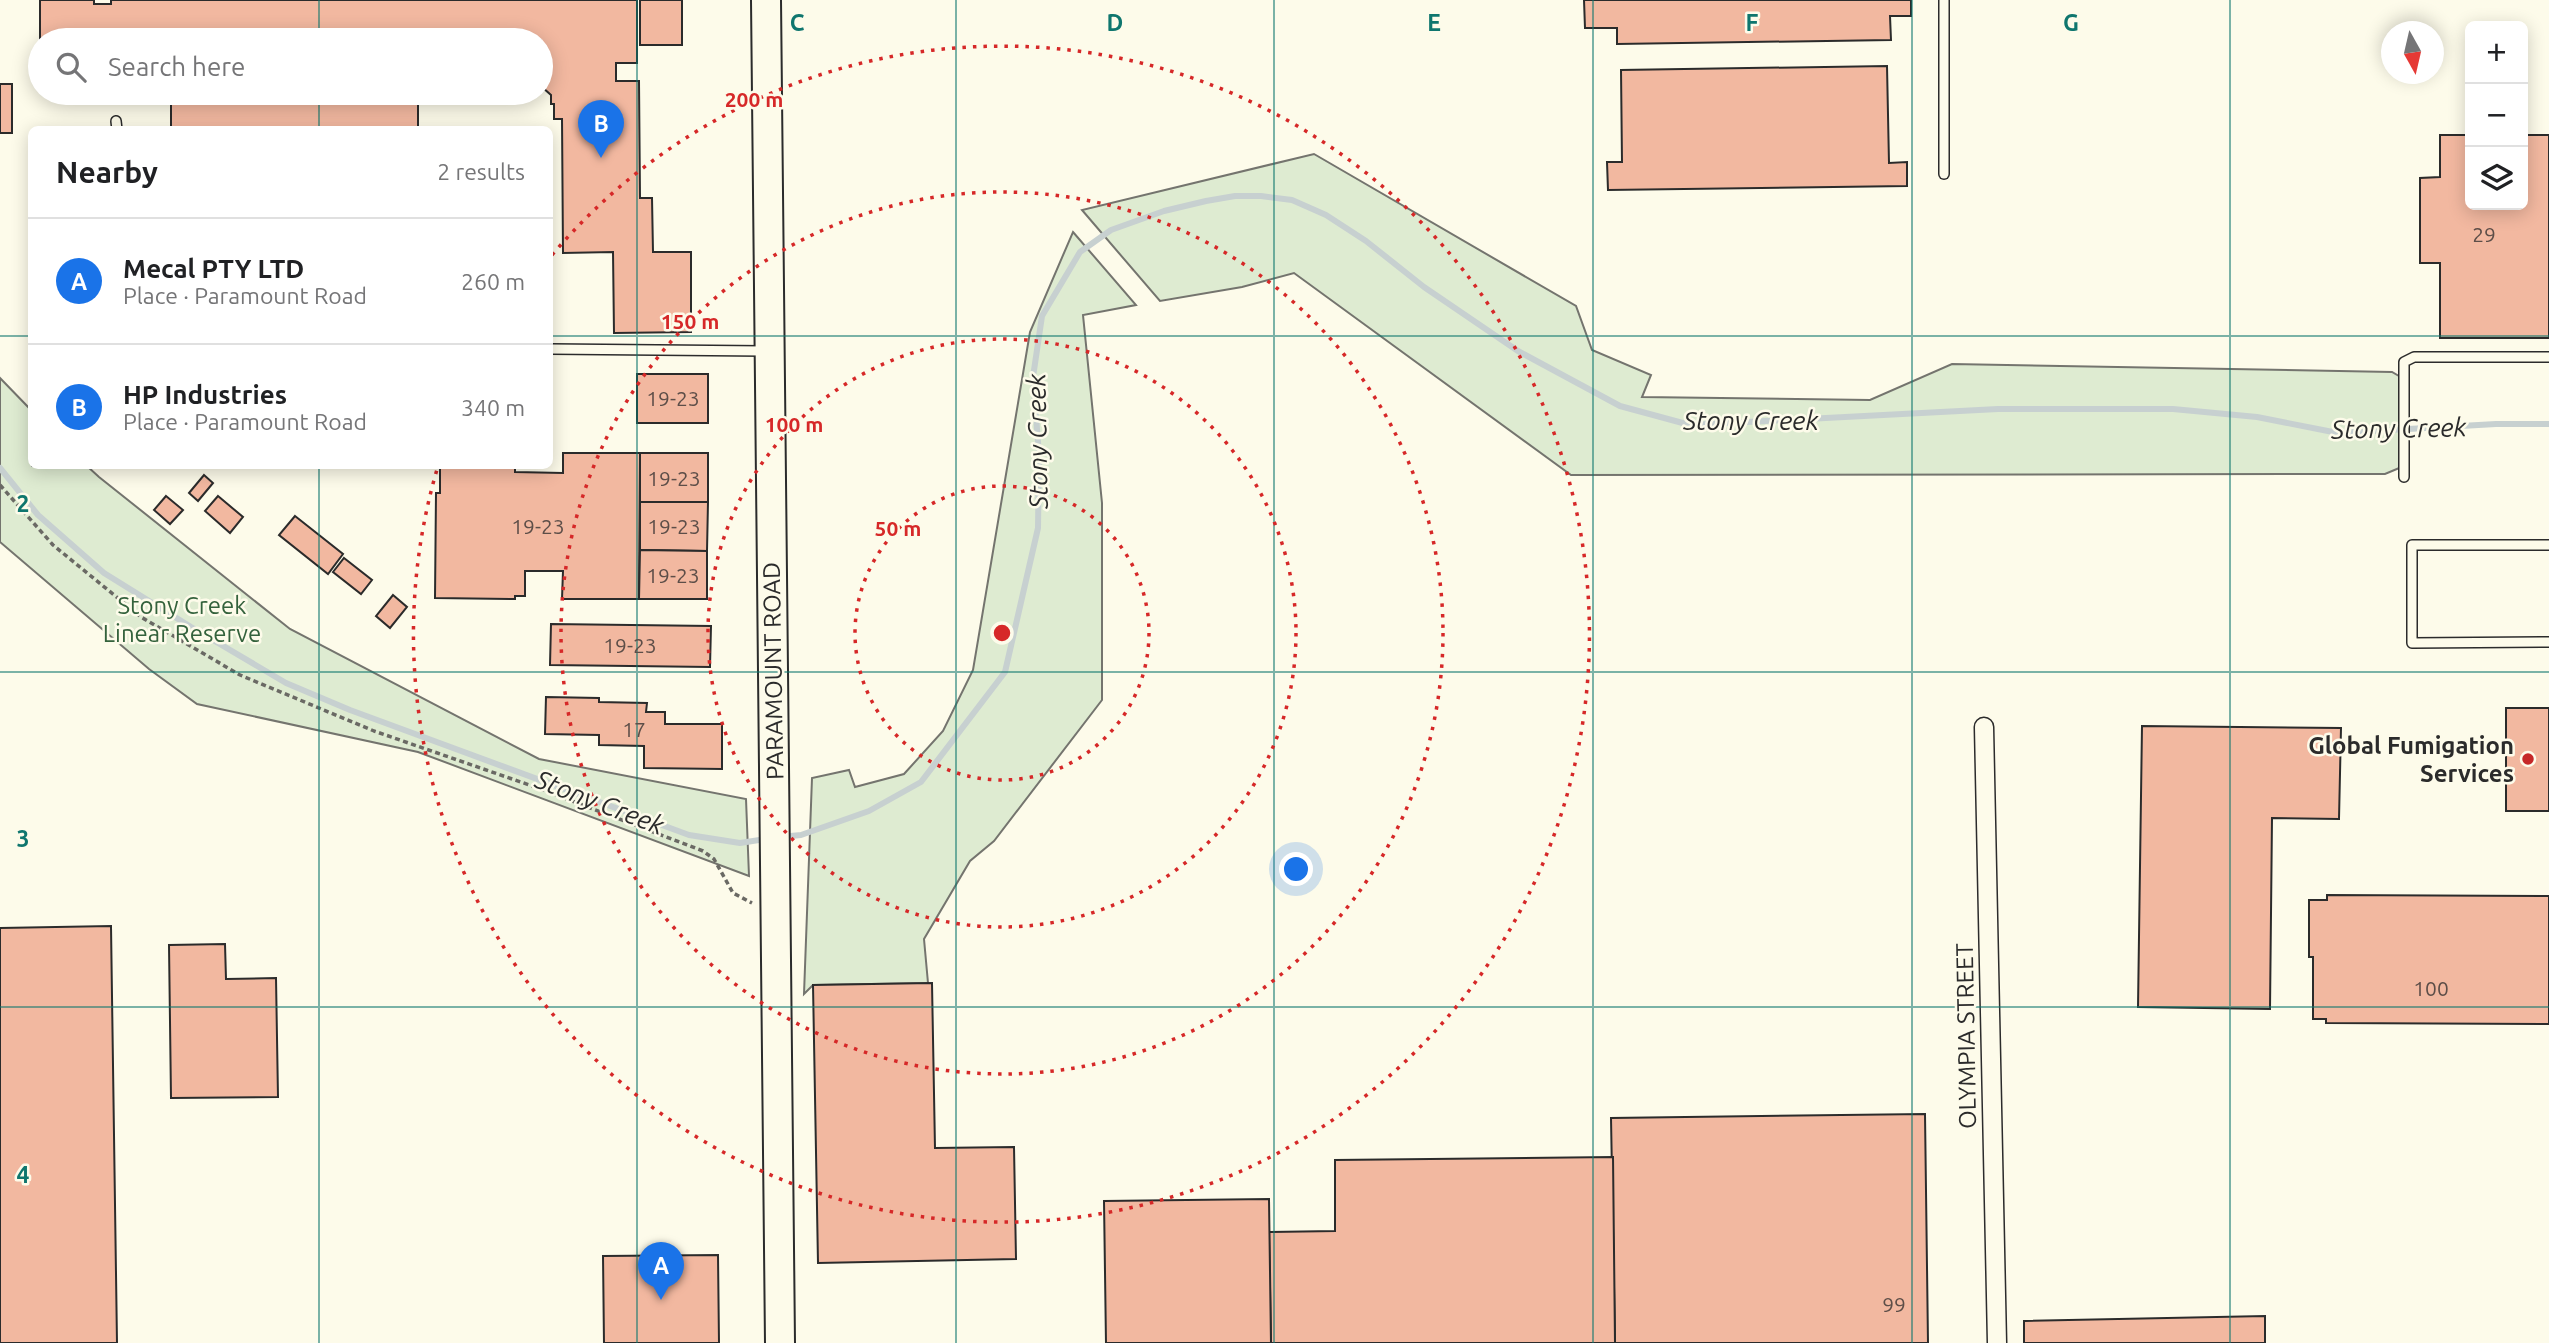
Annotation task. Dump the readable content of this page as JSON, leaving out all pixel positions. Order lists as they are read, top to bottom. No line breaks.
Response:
{"streets":{"main road":["PARAMOUNT ROAD"],"street":["OLYMPIA STREET"]},"water":["Stony Creek"],"parks":["Stony Creek Linear Reserve"],"places":["Global Fumigation Services"],"house_numbers":["29","19-23","19-23","19-23","19-23","19-23","19-23","17","100","99"],"north":"bottom","page":{"map_buttons":["+","−"],"search":"Search here","pins":["B","A"],"heading":["Nearby","2 results"],"list":[{"mark":"A","name":"Mecal PTY LTD","note":"Place · Paramount Road","value":"260 m"},{"mark":"B","name":"HP Industries","note":"Place · Paramount Road","value":"340 m"}]},"grid":{"columns":["C","D","E","F","G"],"rows":["2","3","4"]},"rings":["200 m","150 m","100 m","50 m"]}
